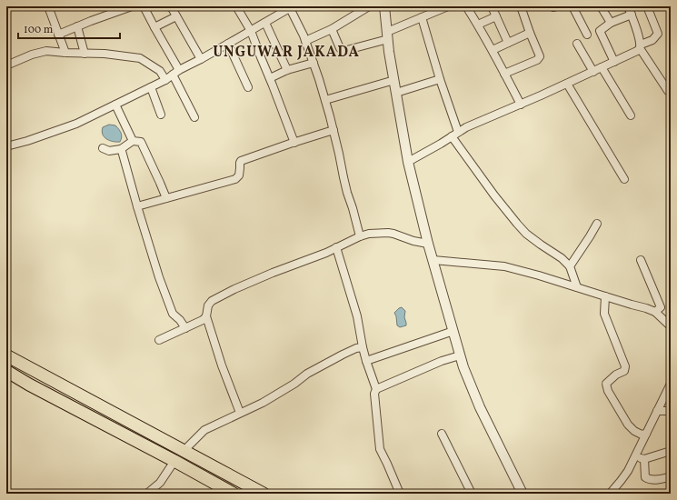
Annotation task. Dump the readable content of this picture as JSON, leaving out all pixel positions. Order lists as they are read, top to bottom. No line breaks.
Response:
{"districts":["UNGUWAR JAKADA"],"scale_bar":"100 m"}
